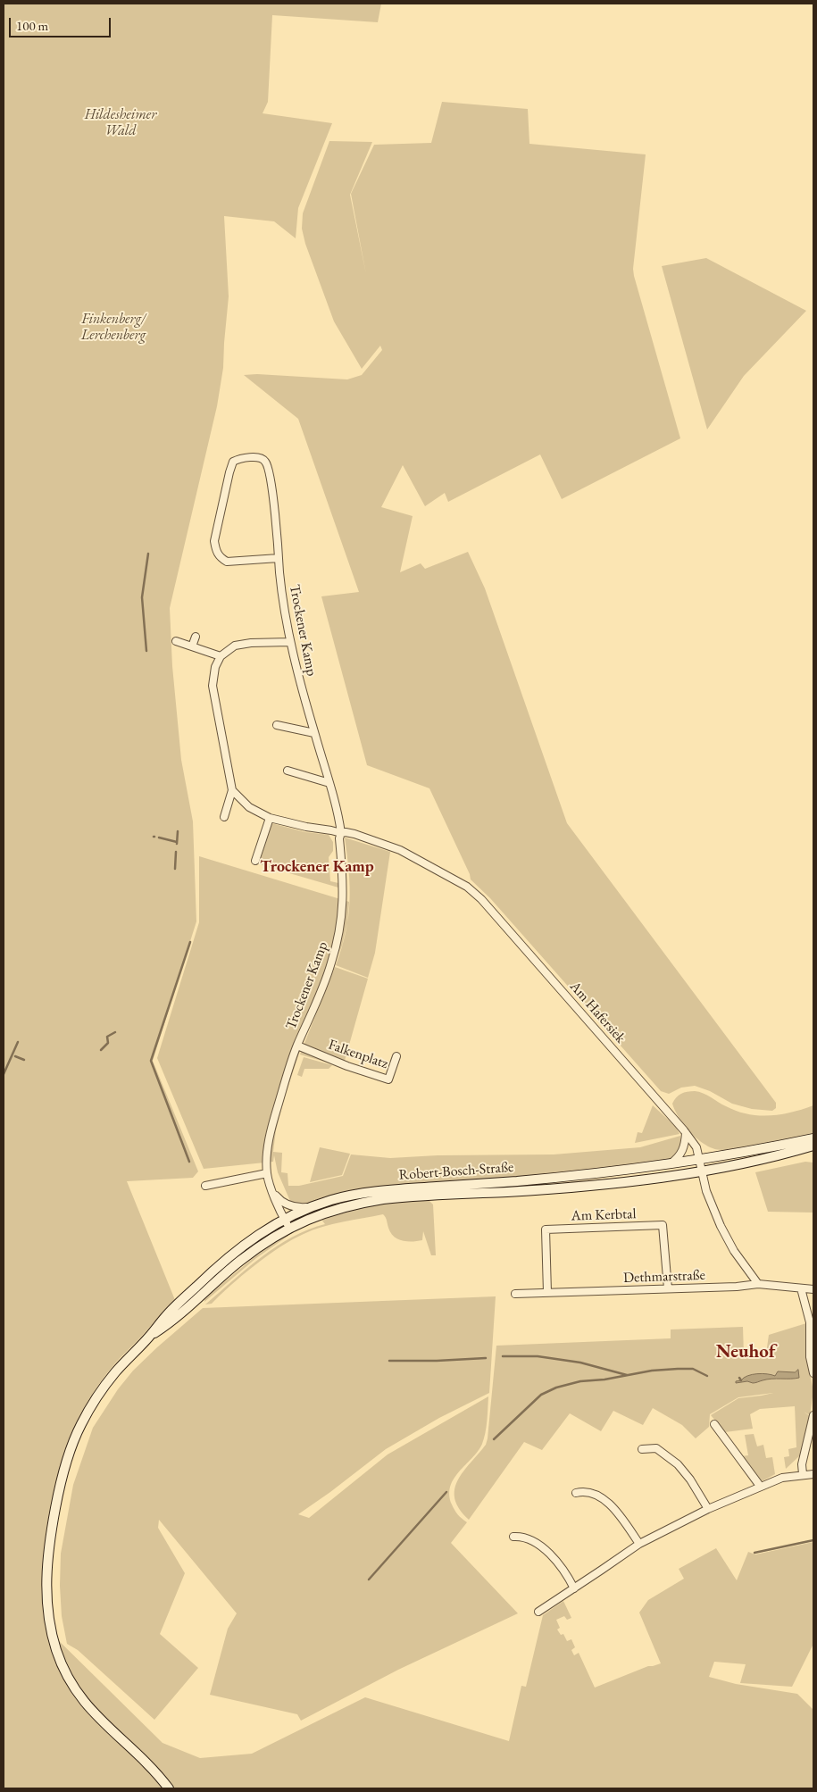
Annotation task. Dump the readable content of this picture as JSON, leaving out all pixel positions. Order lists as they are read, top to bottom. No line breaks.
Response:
{"streets":{"main road":["Robert-Bosch-Straße"],"street":["Trockener Kamp","Am Hafersiek","Falkenplatz","Am Kerbtal","Dethmarstraße"]},"crossings":[["Trockener Kamp","Am Hafersiek"],["Trockener Kamp","Falkenplatz"],["Trockener Kamp","Robert-Bosch-Straße"],["Am Hafersiek","Robert-Bosch-Straße"],["Am Hafersiek","Dethmarstraße"],["Am Kerbtal","Dethmarstraße"]],"districts":["Trockener Kamp","Neuhof"],"parks":["Hildesheimer Wald","Finkenberg/ Lerchenberg"],"scale_bar":"100 m"}
